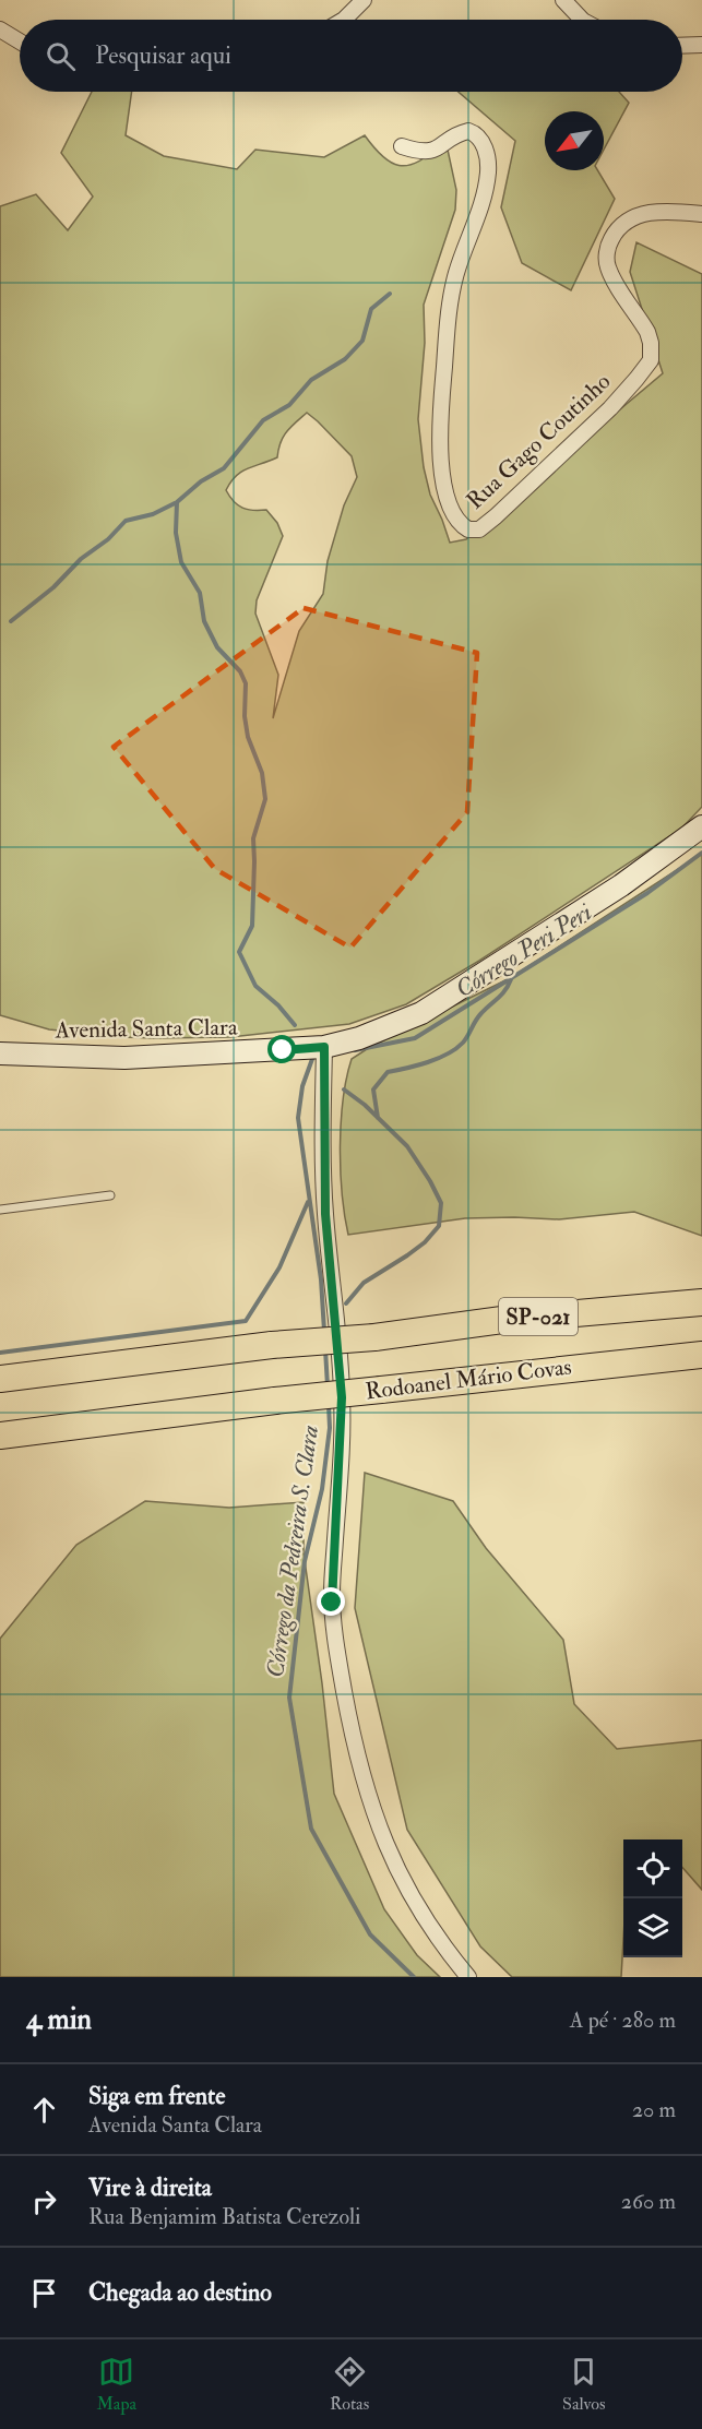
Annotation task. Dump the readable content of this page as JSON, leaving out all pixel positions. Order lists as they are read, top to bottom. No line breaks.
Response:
{"streets":{"highway":["SP-021","Rodoanel Mário Covas"],"street":["Rua Gago Coutinho","Avenida Santa Clara"]},"water":["Córrego Peri Peri","Córrego da Pedreira S. Clara"],"north":"bottom left","page":{"search":"Pesquisar aqui","heading":["4 min","A pé · 280 m"],"list":[["Siga em frente","Avenida Santa Clara","20 m"],["Vire à direita","Rua Benjamim Batista Cerezoli","260 m"],"Chegada ao destino"],"nav":["Mapa","Rotas","Salvos"]}}
